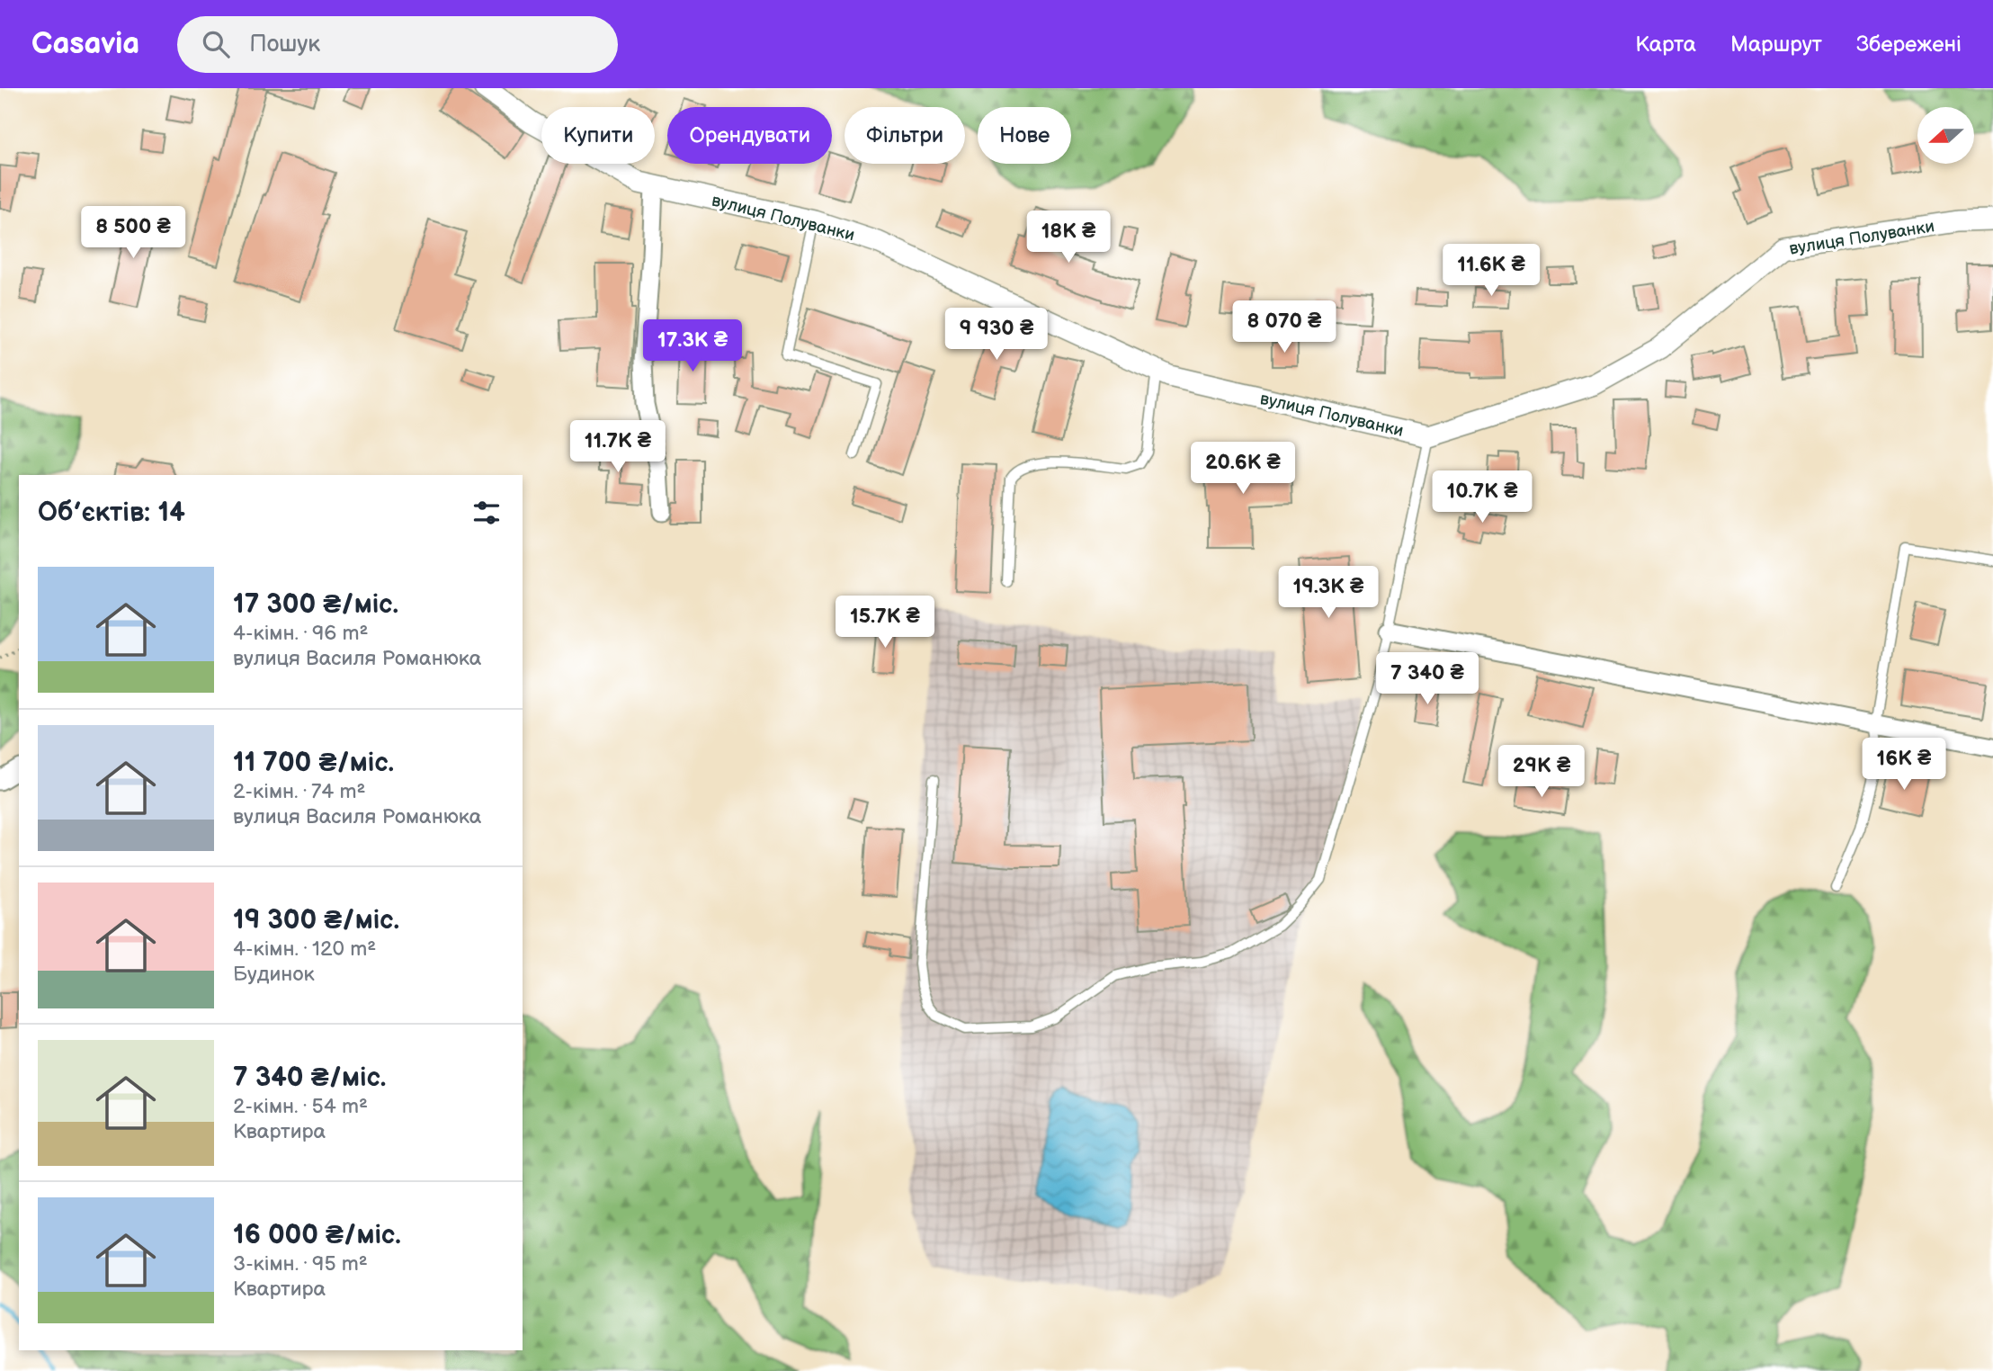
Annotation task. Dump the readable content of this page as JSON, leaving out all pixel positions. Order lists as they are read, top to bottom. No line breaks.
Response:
{"streets":{"street":["вулиця Полуванки"]},"north":"left","page":{"header":"Casavia","search":"Пошук","nav":["Карта","Маршрут","Збережені"],"chip":["Купити","Орендувати","Фільтри","Нове"],"price":["8 500 ₴","18K ₴","11.6K ₴","8 070 ₴","9 930 ₴","17.3K ₴","11.7K ₴","20.6K ₴","10.7K ₴","19.3K ₴","15.7K ₴","7 340 ₴","16K ₴","29K ₴"],"heading":"Об’єктів: 14","list":[{"name":"17 300 ₴/міс.","note":"4-кімн. · 96 m² · вулиця Василя Романюка"},{"name":"11 700 ₴/міс.","note":"2-кімн. · 74 m² · вулиця Василя Романюка"},{"name":"19 300 ₴/міс.","note":"4-кімн. · 120 m² · Будинок"},{"name":"7 340 ₴/міс.","note":"2-кімн. · 54 m² · Квартира"},{"name":"16 000 ₴/міс.","note":"3-кімн. · 95 m² · Квартира"}]}}
